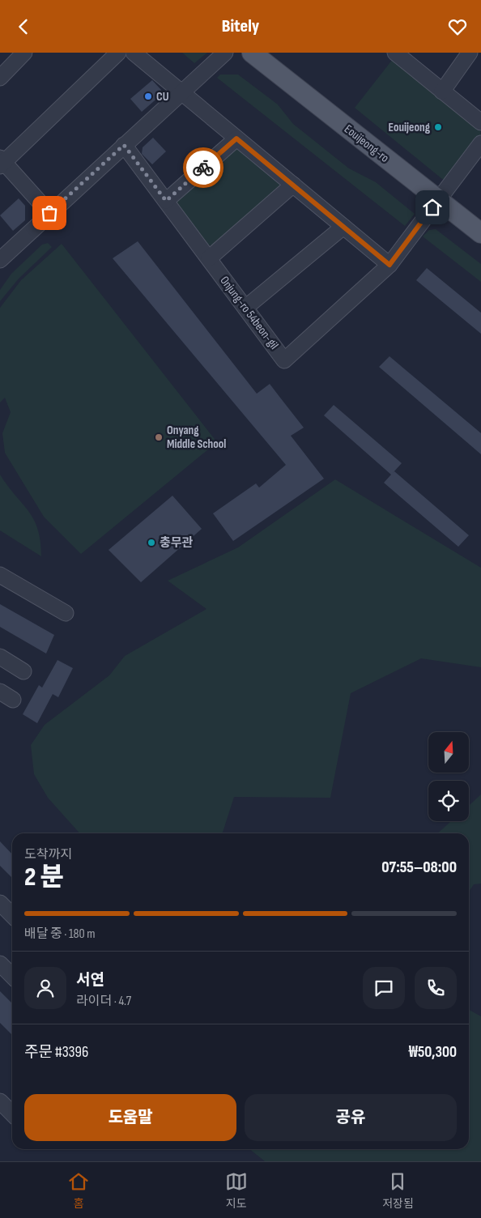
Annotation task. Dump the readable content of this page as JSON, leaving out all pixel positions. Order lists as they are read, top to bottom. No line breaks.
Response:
{"streets":{"main road":["Eouijeong-ro"],"street":["Onjung-ro 54beon-gil"]},"crossings":[["Eouijeong-ro","Onjung-ro 54beon-gil"]],"places":["CU","Eouijeong","Onyang Middle School","충무관"],"north":"top","page":{"header":"Bitely","heading":["2 분","도착까지","07:55–08:00"],"panel":["서연","라이더 · 4.7","주문 #3396","₩50,300"],"bar":"배달 중 · 180 m","buttons":["도움말","공유"],"tabs":["홈","지도","저장됨"]}}
